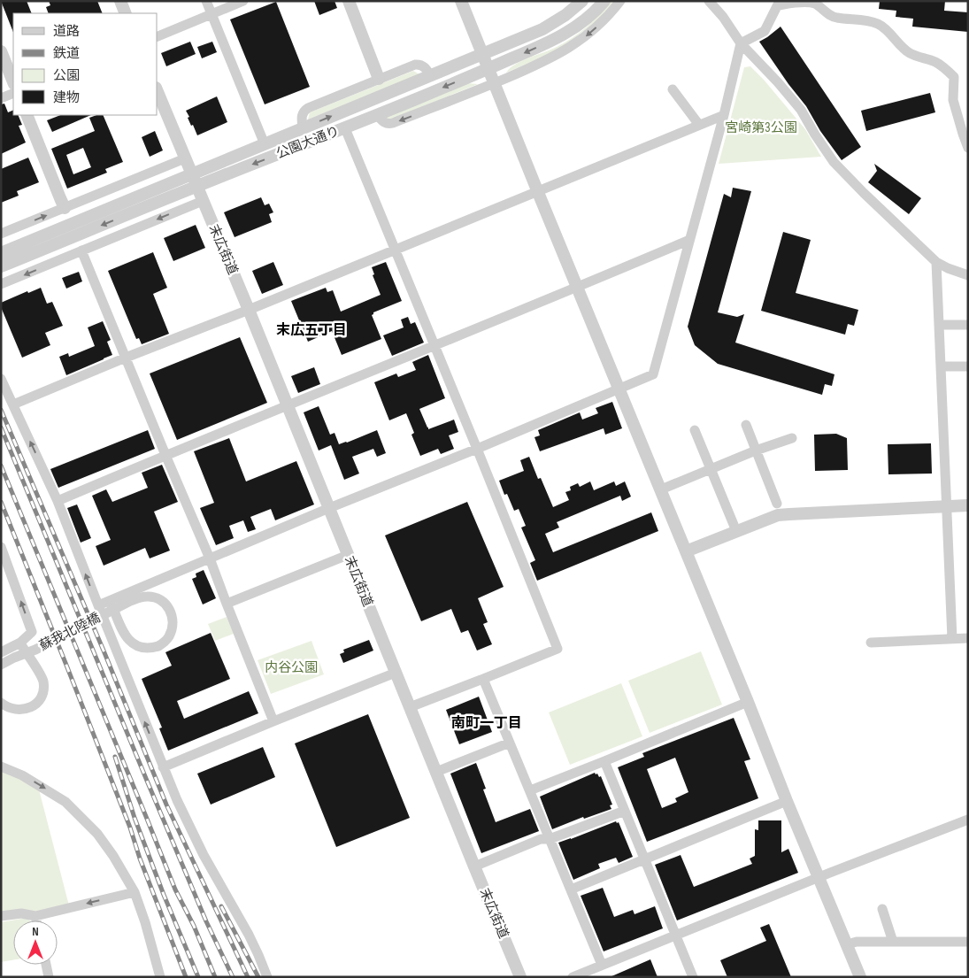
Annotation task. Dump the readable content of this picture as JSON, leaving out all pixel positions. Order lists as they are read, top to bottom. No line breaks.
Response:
{"streets":{"street":["公園大通り","末広街道","蘇我北陸橋"]},"crossings":[["公園大通り","末広街道"]],"districts":["末広五丁目","南町一丁目"],"parks":["宮崎第3公園","内谷公園"],"legend":["道路","鉄道","公園","建物"],"north":"top"}
